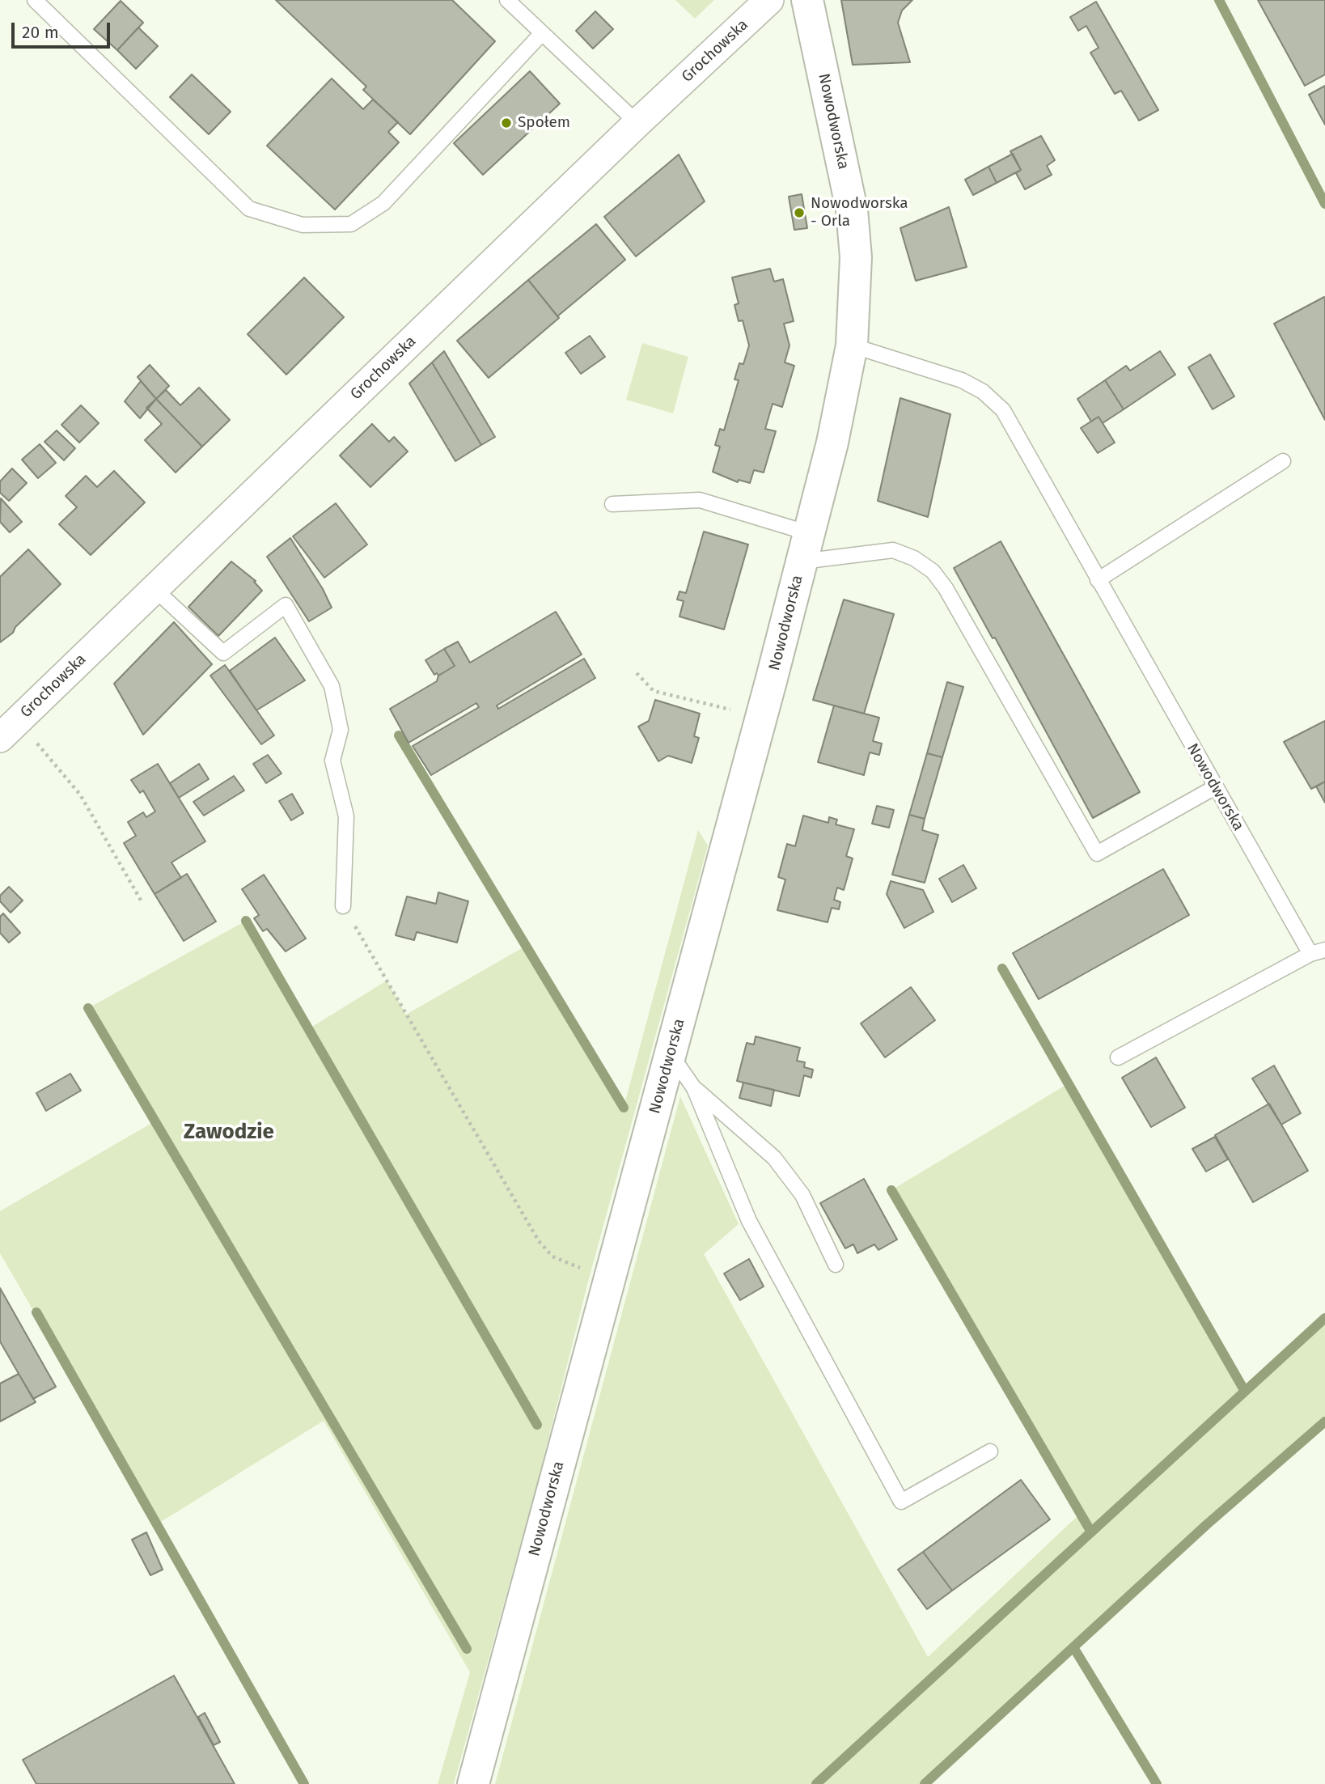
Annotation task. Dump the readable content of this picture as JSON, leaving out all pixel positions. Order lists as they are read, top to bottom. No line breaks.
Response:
{"streets":{"street":["Grochowska","Nowodworska"]},"districts":["Zawodzie"],"places":["Społem","Nowodworska - Orla"],"scale_bar":"20 m"}
